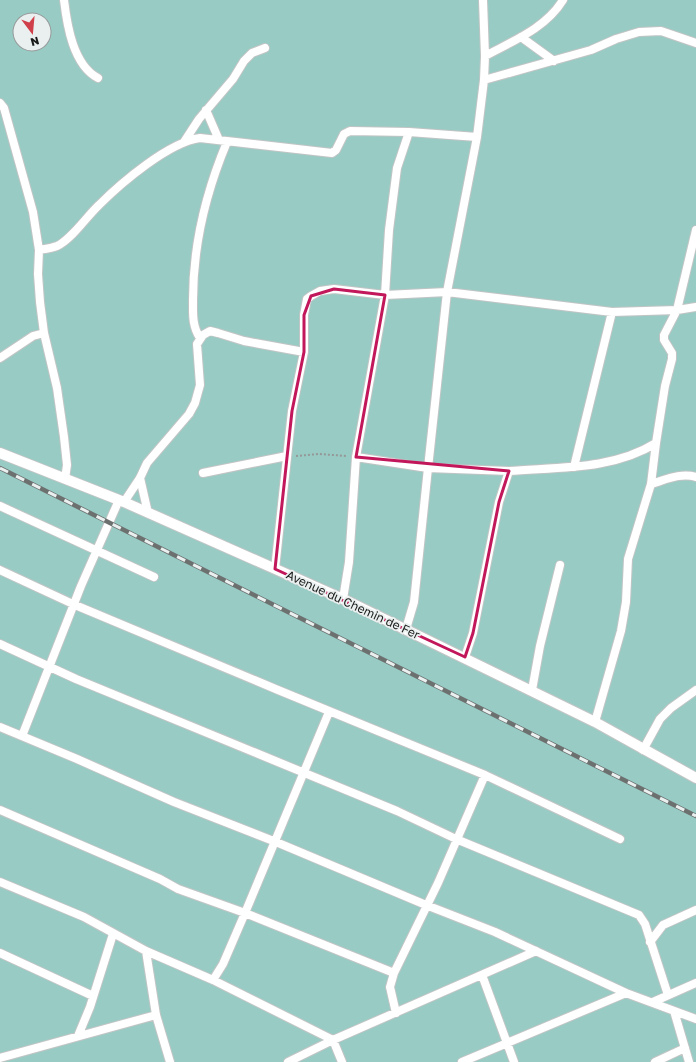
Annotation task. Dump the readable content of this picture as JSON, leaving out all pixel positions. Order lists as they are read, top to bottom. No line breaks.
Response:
{"streets":{"street":["Avenue du Chemin de Fer"]},"north":"bottom"}
